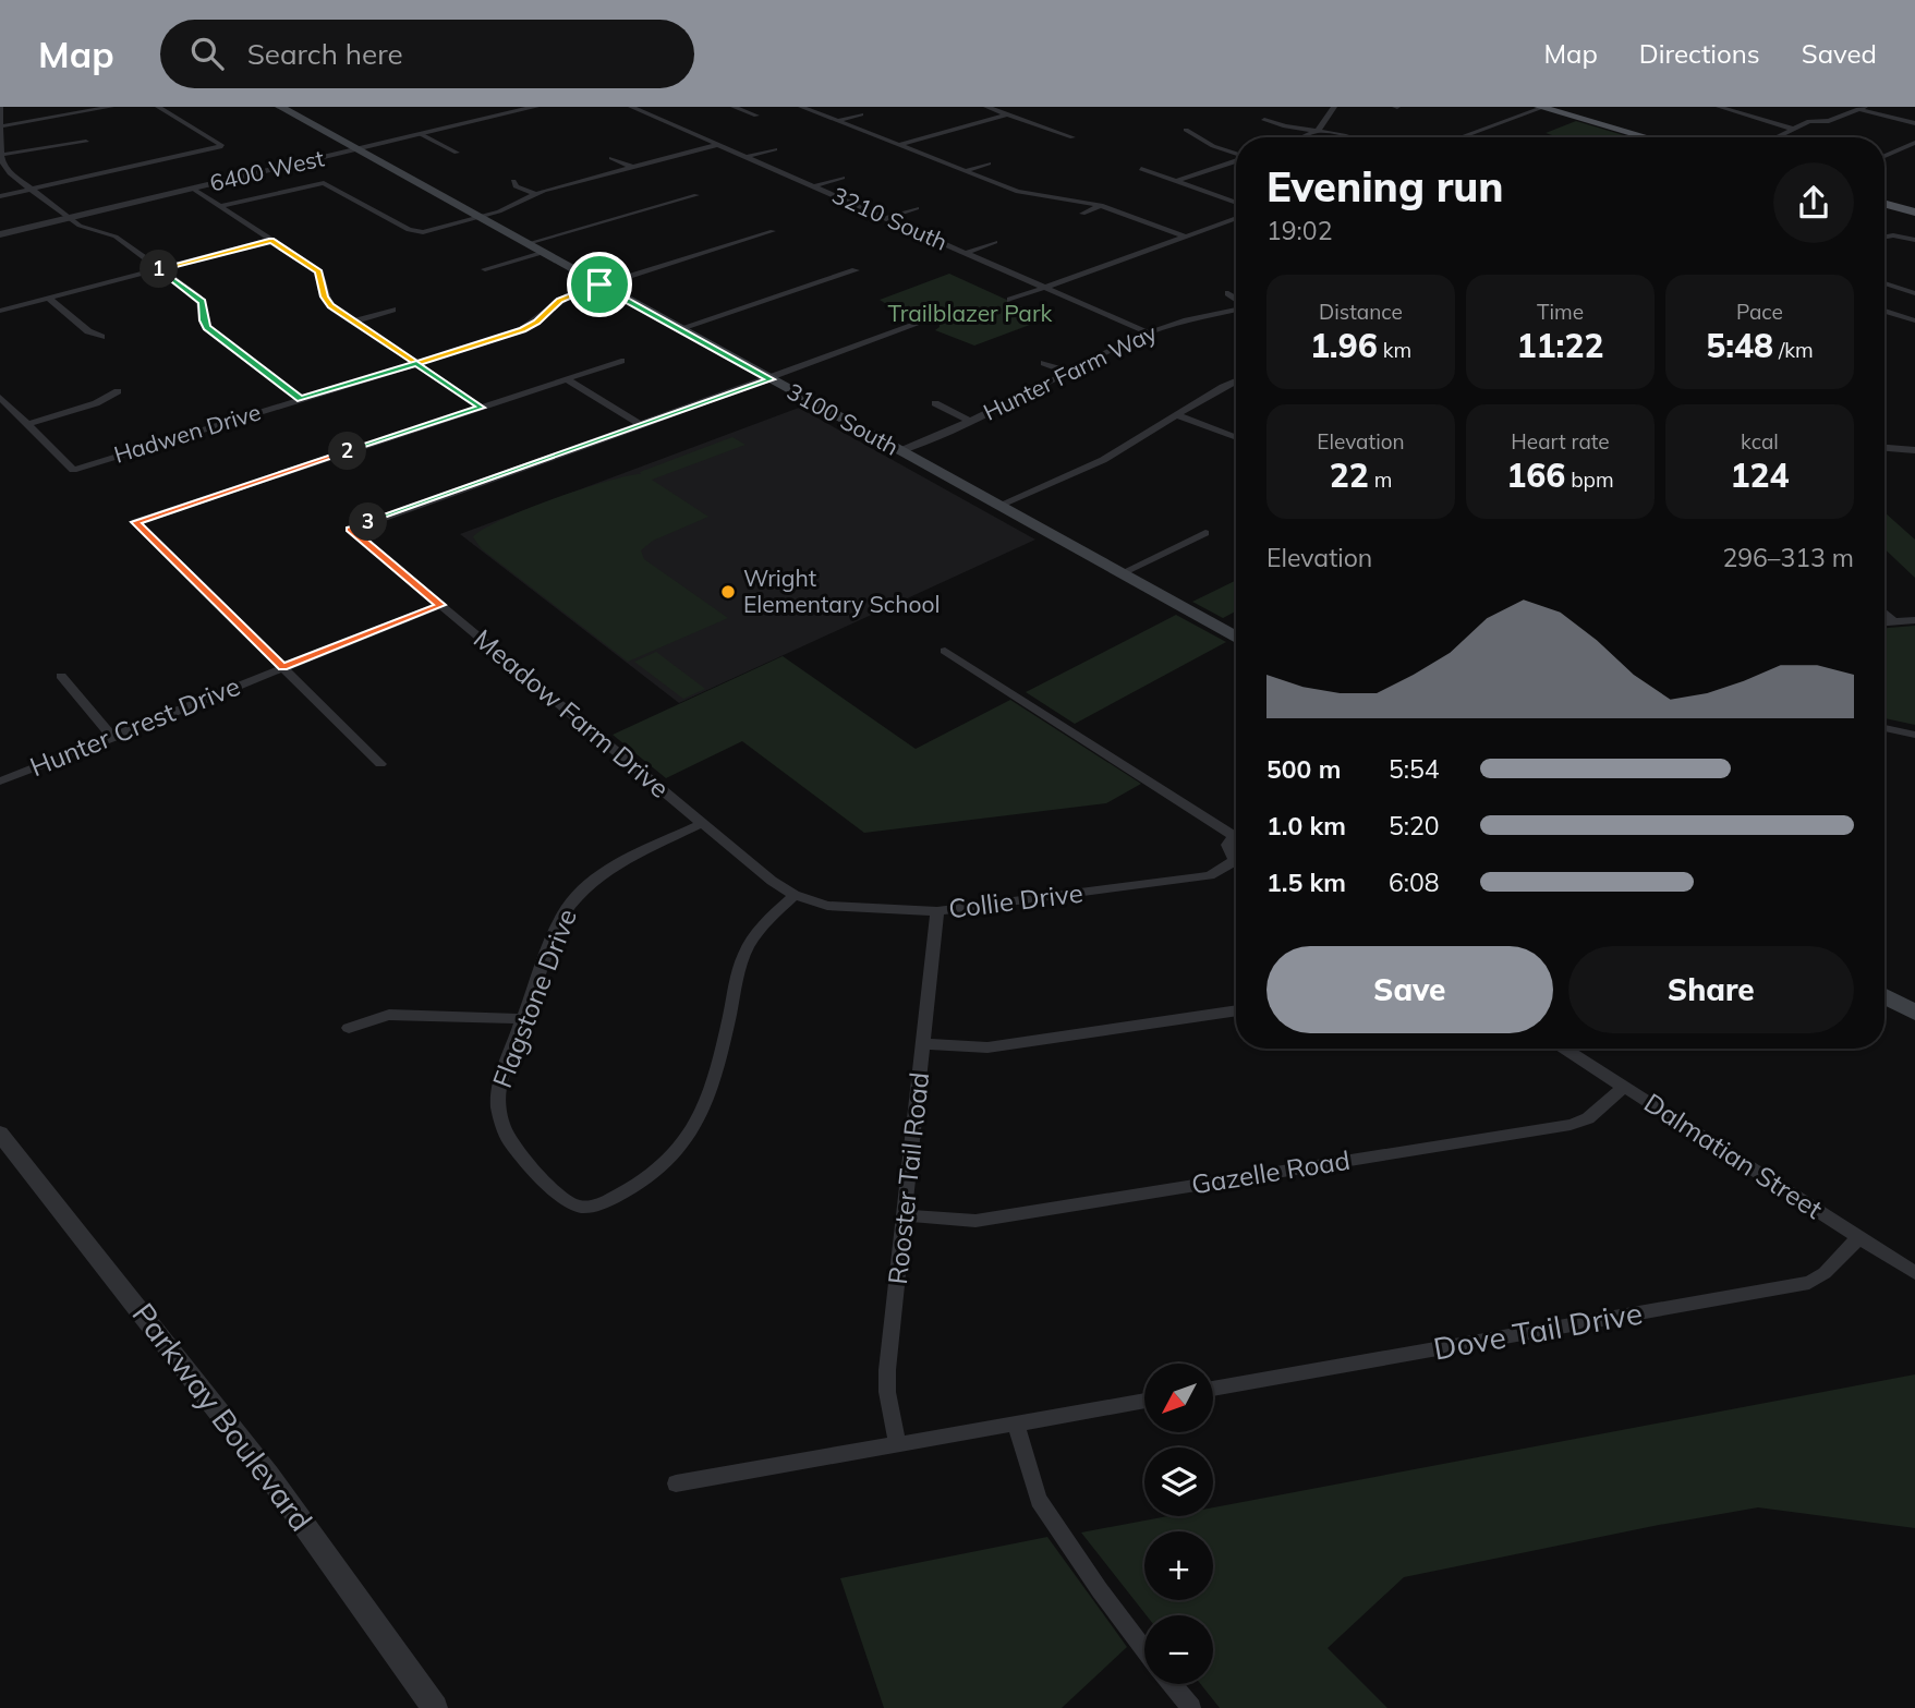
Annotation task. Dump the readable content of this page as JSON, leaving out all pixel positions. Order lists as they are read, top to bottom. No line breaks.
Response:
{"streets":{"main road":["3100 South"],"street":["6400 West","3210 South","Hunter Farm Way","Hadwen Drive","Meadow Farm Drive","Hunter Crest Drive","Collie Drive","Flagstone Drive","Dalmatian Street","Gazelle Road","Rooster Tail Road","Dove Tail Drive","Parkway Boulevard"]},"crossings":[["6400 West","3100 South"],["3210 South","Hunter Farm Way"],["Hunter Farm Way","3100 South"],["3100 South","Hadwen Drive"],["Meadow Farm Drive","Hunter Crest Drive"],["Meadow Farm Drive","Collie Drive"],["Meadow Farm Drive","Flagstone Drive"],["Collie Drive","Flagstone Drive"],["Collie Drive","Rooster Tail Road"],["Dalmatian Street","Gazelle Road"],["Dalmatian Street","Dove Tail Drive"],["Gazelle Road","Rooster Tail Road"]],"parks":["Trailblazer Park"],"places":["Wright Elementary School"],"north":"bottom left","page":{"header":"Map","search":"Search here","nav":["Map","Directions","Saved"],"heading":["Evening run","19:02"],"pins":["1","2","3"],"stats":[["Distance","1.96 km"],["Time","11:22"],["Pace","5:48 /km"],["Elevation","22 m"],["Heart rate","166 bpm"],["kcal","124"]],"chart":["Elevation","296–313 m"],"list":[{"name":"500 m","note":"5:54"},{"name":"1.0 km","note":"5:20"},{"name":"1.5 km","note":"6:08"}],"buttons":["Save","Share"],"map_buttons":["+","−"]}}
